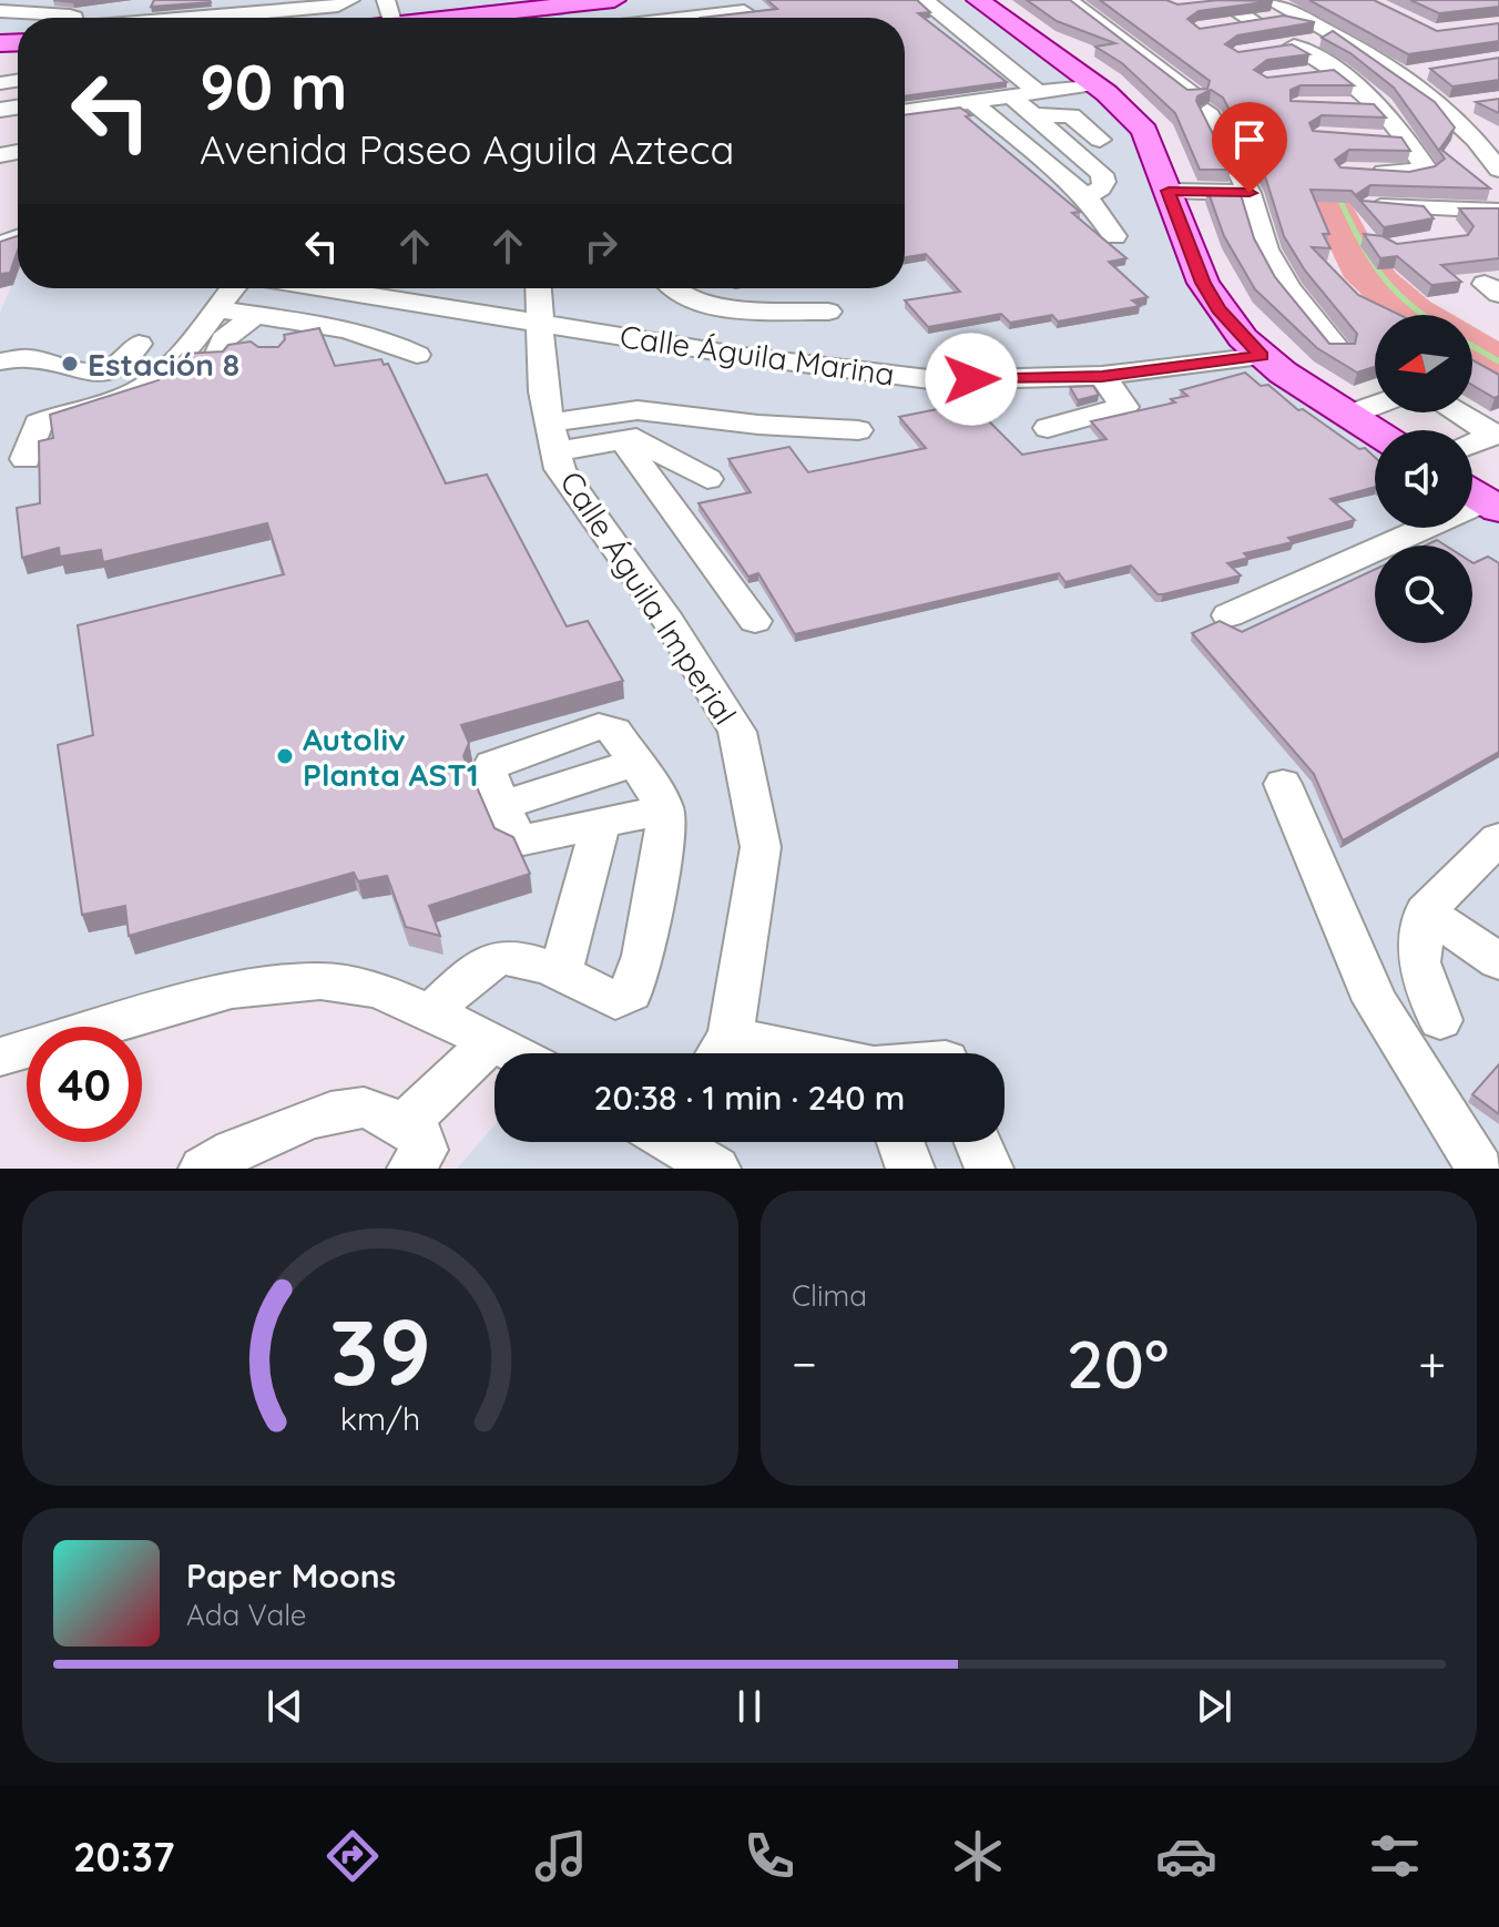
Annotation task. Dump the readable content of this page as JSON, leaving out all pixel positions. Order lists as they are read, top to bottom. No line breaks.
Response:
{"streets":{"street":["Calle Águila Marina","Calle Águila Imperial"]},"crossings":[["Calle Águila Marina","Calle Águila Imperial"]],"places":["Estación 8","Autoliv Planta AST1"],"north":"left","page":{"turn":["90 m","Avenida Paseo Aguila Azteca"],"limit":"40","trip":"20:38 · 1 min · 240 m","tile":"Clima","heat":["−","20°","+"],"song":["Paper Moons","Ada Vale"],"tabs":"20:37","gauge":["39","km/h"]}}
